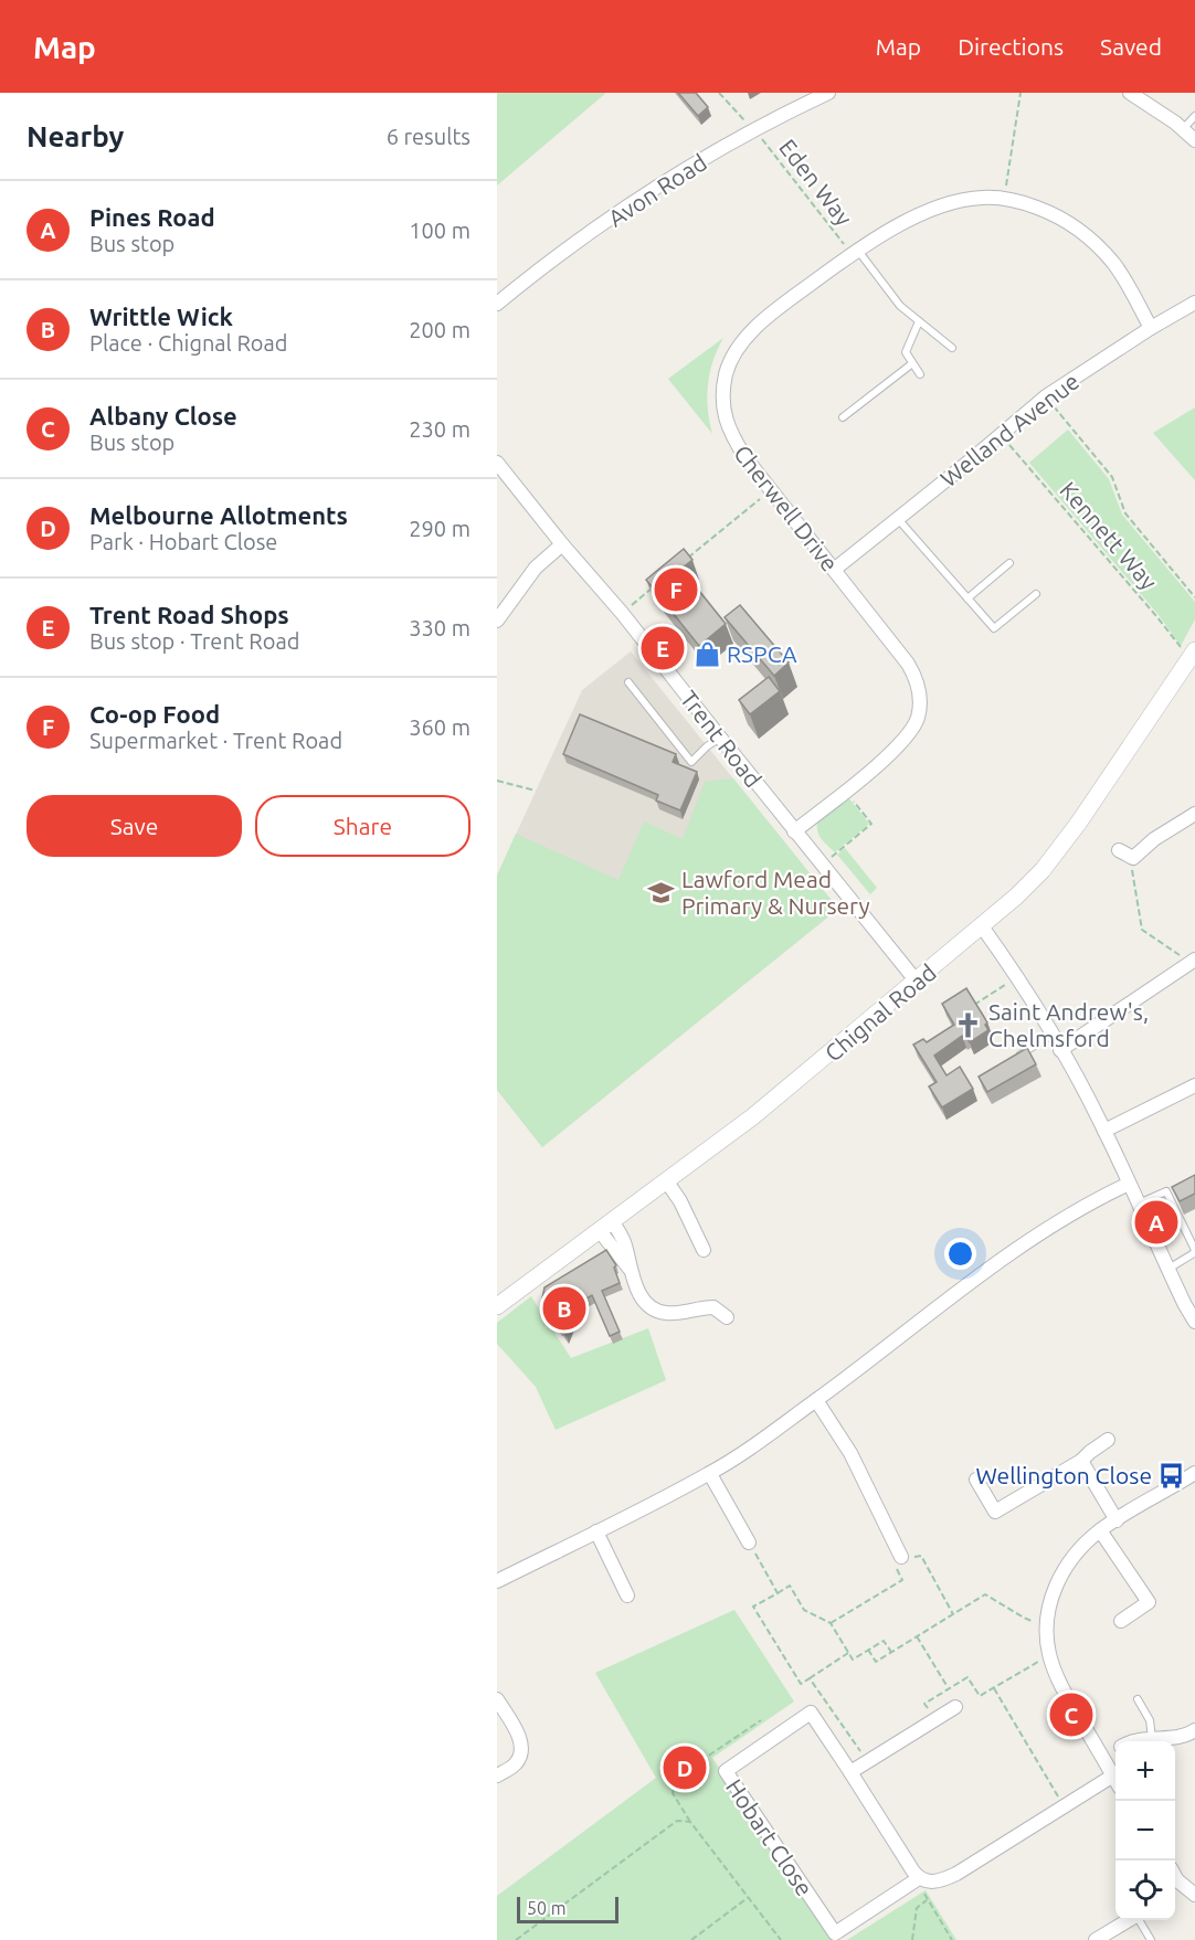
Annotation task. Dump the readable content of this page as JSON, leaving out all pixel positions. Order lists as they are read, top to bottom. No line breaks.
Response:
{"streets":{"street":["Avon Road","Welland Avenue","Cherwell Drive","Trent Road","Chignal Road","Hobart Close"],"path":["Eden Way","Kennett Way"]},"crossings":[["Eden Way","Avon Road"],["Eden Way","Cherwell Drive"],["Welland Avenue","Cherwell Drive"],["Welland Avenue","Kennett Way"],["Cherwell Drive","Trent Road"],["Kennett Way","Chignal Road"],["Trent Road","Chignal Road"]],"places":{"shop":["RSPCA"],"school or university":["Lawford Mead Primary & Nursery"],"church":["Saint Andrew's, Chelmsford"],"bus stop":["Wellington Close"]},"scale_bar":"50 m","page":{"header":"Map","nav":["Map","Directions","Saved"],"heading":["Nearby","6 results"],"list":[{"mark":"A","name":"Pines Road","note":"Bus stop","value":"100 m"},{"mark":"B","name":"Writtle Wick","note":"Place · Chignal Road","value":"200 m"},{"mark":"C","name":"Albany Close","note":"Bus stop","value":"230 m"},{"mark":"D","name":"Melbourne Allotments","note":"Park · Hobart Close","value":"290 m"},{"mark":"E","name":"Trent Road Shops","note":"Bus stop · Trent Road","value":"330 m"},{"mark":"F","name":"Co-op Food","note":"Supermarket · Trent Road","value":"360 m"}],"pins":["F","E","A","B","C","D"],"buttons":["Save","Share"],"map_buttons":["+","−"],"scale":"50 m"}}
